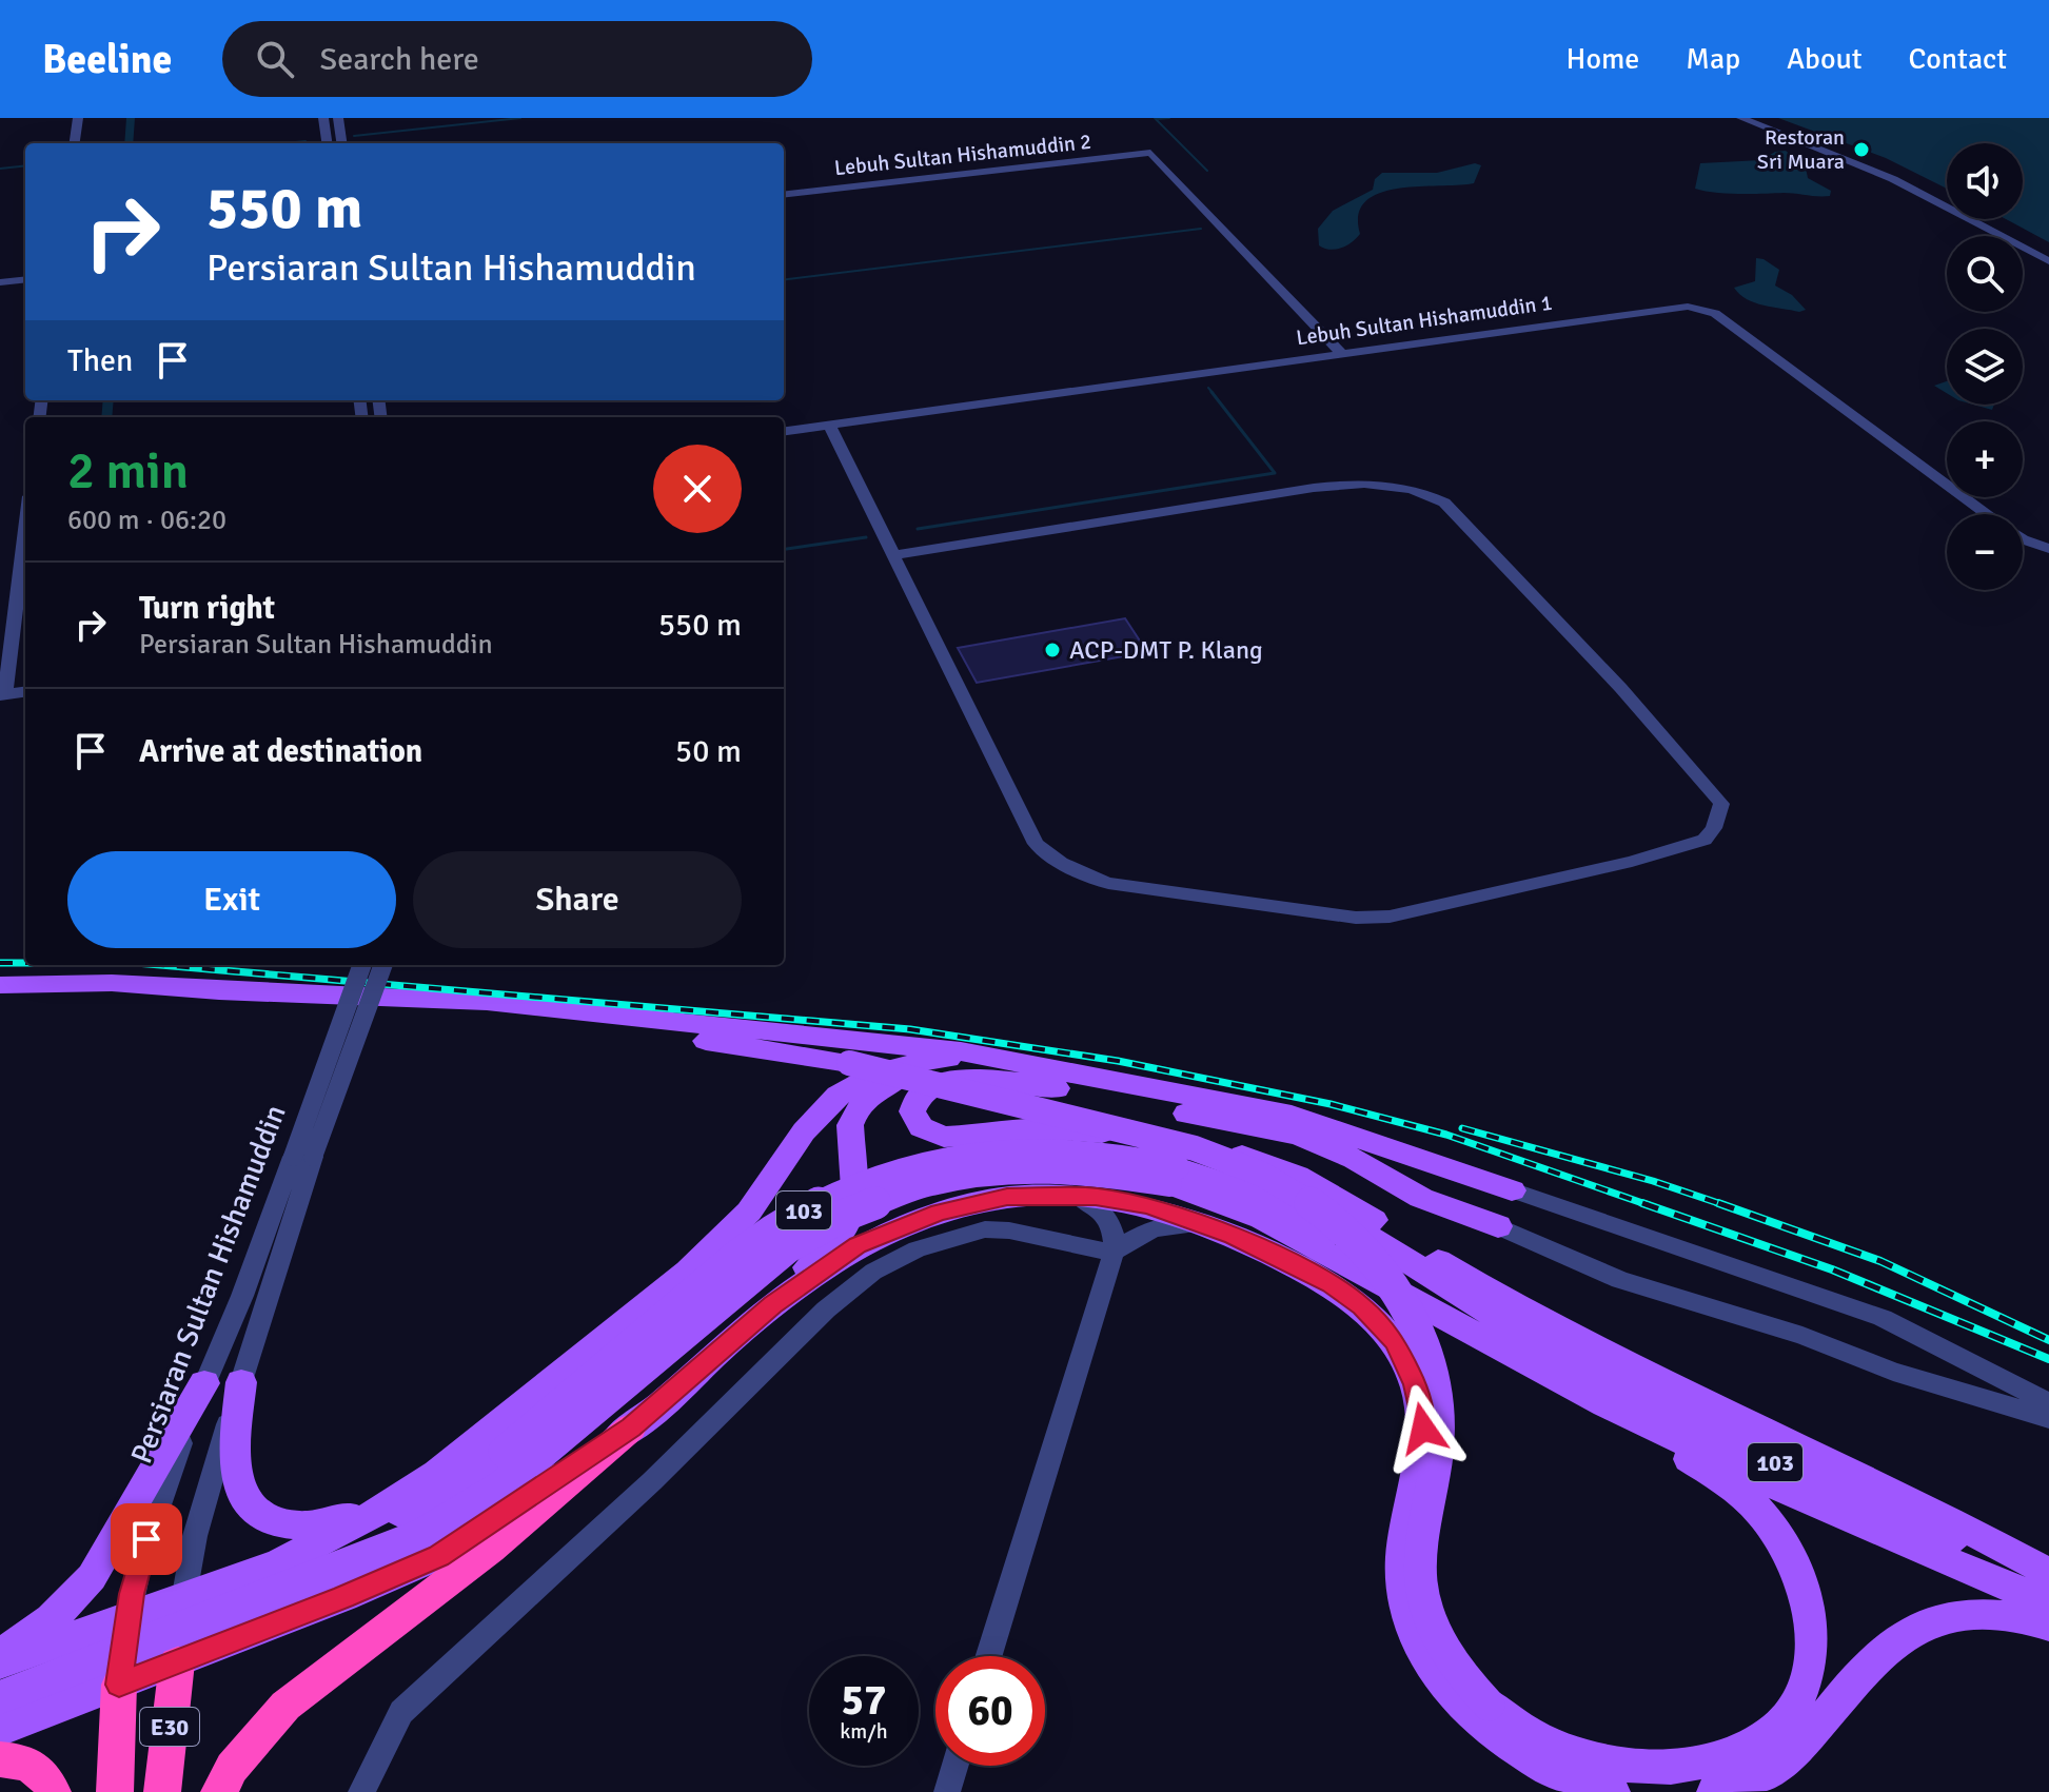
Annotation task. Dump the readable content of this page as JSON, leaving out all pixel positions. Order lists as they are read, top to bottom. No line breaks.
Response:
{"streets":{"highway":["E30"],"main road":["103"],"street":["Lebuh Sultan Hishamuddin 2","Lebuh Sultan Hishamuddin 1","Persiaran Sultan Hishamuddin"]},"crossings":[["Lebuh Sultan Hishamuddin 2","Lebuh Sultan Hishamuddin 1"],["Persiaran Sultan Hishamuddin","E30"]],"places":["Restoran Sri Muara","ACP-DMT P. Klang"],"page":{"header":"Beeline","search":"Search here","nav":["Home","Map","About","Contact"],"map_buttons":["+","−"],"turn":["550 m","Persiaran Sultan Hishamuddin"],"then":"Then","heading":["2 min","600 m · 06:20"],"list":[{"name":"Turn right","note":"Persiaran Sultan Hishamuddin","value":"550 m"},{"name":"Arrive at destination","value":"50 m"}],"buttons":["Exit","Share"],"speed":"57 km/h","limit":"60"}}
